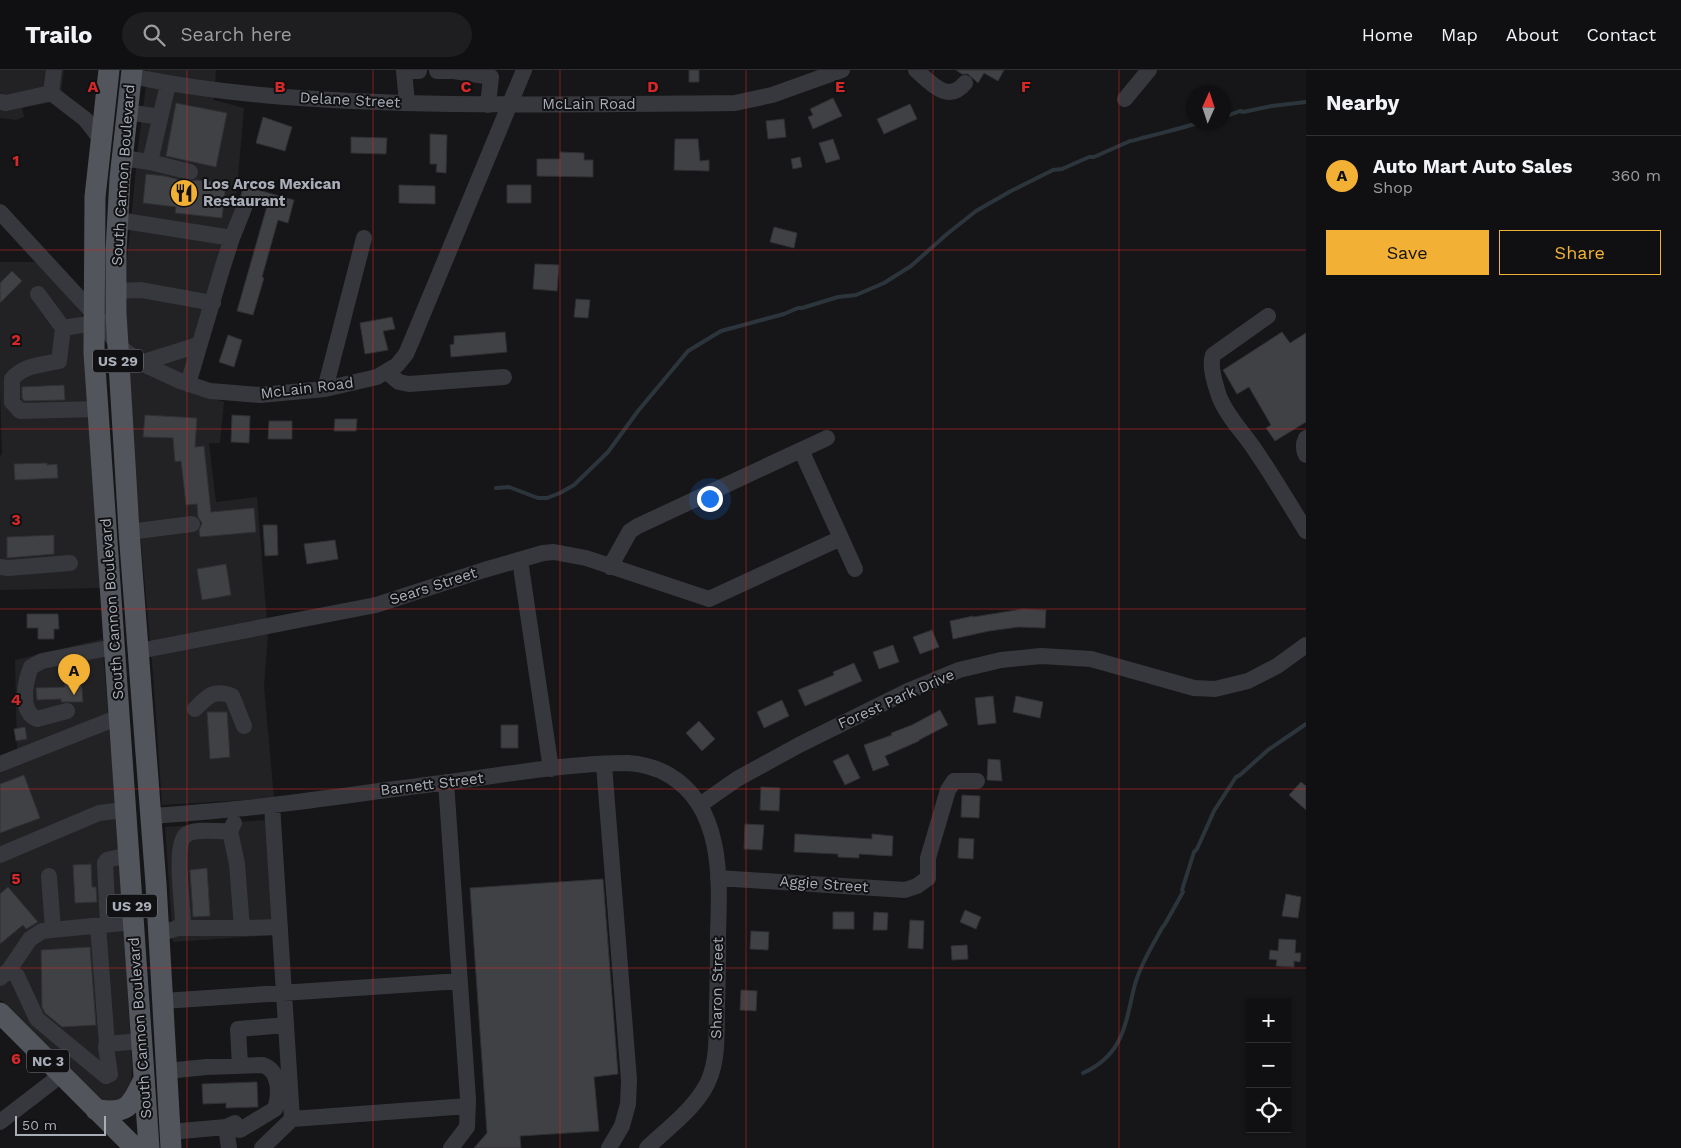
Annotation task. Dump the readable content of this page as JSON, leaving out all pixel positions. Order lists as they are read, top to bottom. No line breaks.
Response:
{"streets":{"main road":["South Cannon Boulevard","US 29","NC 3"],"street":["Delane Street","McLain Road","Sears Street","Forest Park Drive","Barnett Street","Aggie Street","Sharon Street"]},"crossings":[["Delane Street","McLain Road"],["Delane Street","South Cannon Boulevard"],["McLain Road","South Cannon Boulevard"],["South Cannon Boulevard","US 29"],["South Cannon Boulevard","Sears Street"],["South Cannon Boulevard","Barnett Street"],["US 29","Barnett Street"],["Forest Park Drive","Barnett Street"],["Forest Park Drive","Sharon Street"],["Barnett Street","Sharon Street"],["Aggie Street","Sharon Street"]],"places":{"restaurant":["Los Arcos Mexican Restaurant"]},"scale_bar":"50 m","north":"top","page":{"header":"Trailo","search":"Search here","nav":["Home","Map","About","Contact"],"heading":"Nearby","list":[{"mark":"A","name":"Auto Mart Auto Sales","note":"Shop","value":"360 m"}],"buttons":["Save","Share"],"pins":"A","map_buttons":["+","−"],"scale":"50 m"},"grid":{"columns":["A","B","C","D","E","F"],"rows":["1","2","3","4","5","6"]}}
